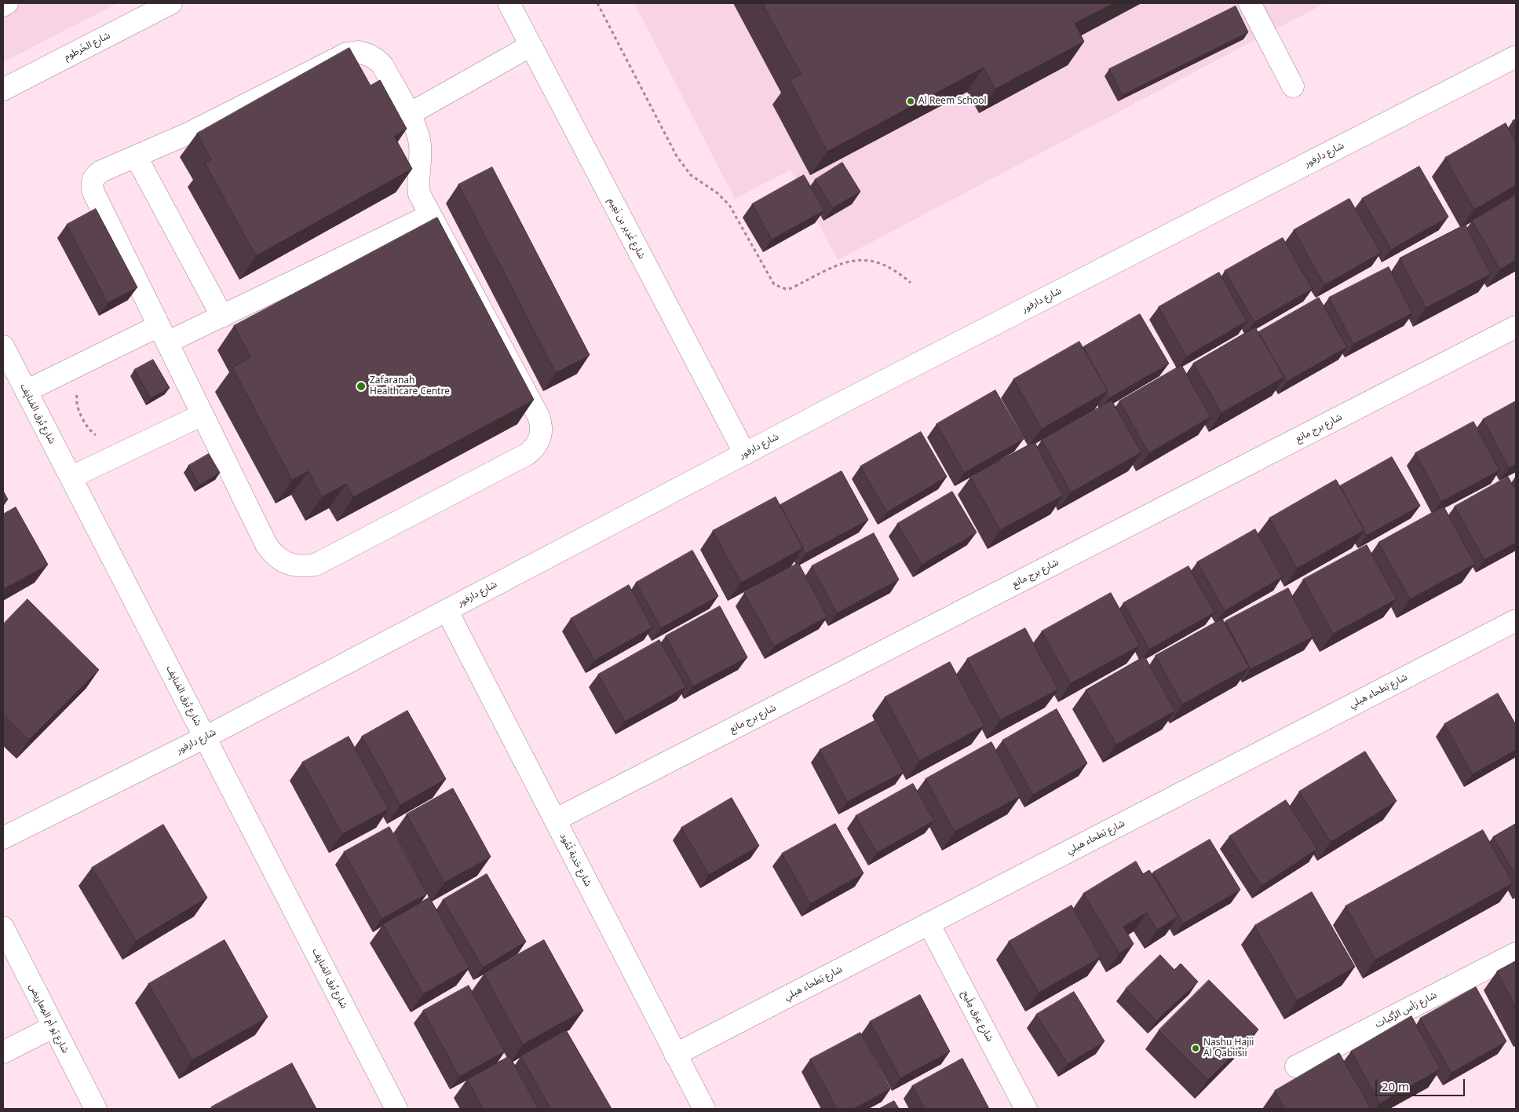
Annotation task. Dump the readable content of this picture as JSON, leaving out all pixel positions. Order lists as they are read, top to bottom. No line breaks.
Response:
{"streets":{"street":["شارع الخَرطوم","شارع دارفور","شارع غَدِير بن نَعِيم","شارع بُرق المَنايِف","شارع برج مانع","شارع بَطحاء هيلي","شارع حَدبة ثَمُود","شارع رَأس الرُّكبات","شارع عِرق مِلَيح","شارع يَو أم المِعارِيض"]},"crossings":[["شارع دارفور","شارع غَدِير بن نَعِيم"],["شارع دارفور","شارع بُرق المَنايِف"],["شارع دارفور","شارع حَدبة ثَمُود"],["شارع برج مانع","شارع حَدبة ثَمُود"],["شارع بَطحاء هيلي","شارع حَدبة ثَمُود"],["شارع بَطحاء هيلي","شارع عِرق مِلَيح"]],"places":["Al Reem School","Zafaranah Healthcare Centre","Nashu Hajii Al Qabiisii"],"scale_bar":"20 m"}
